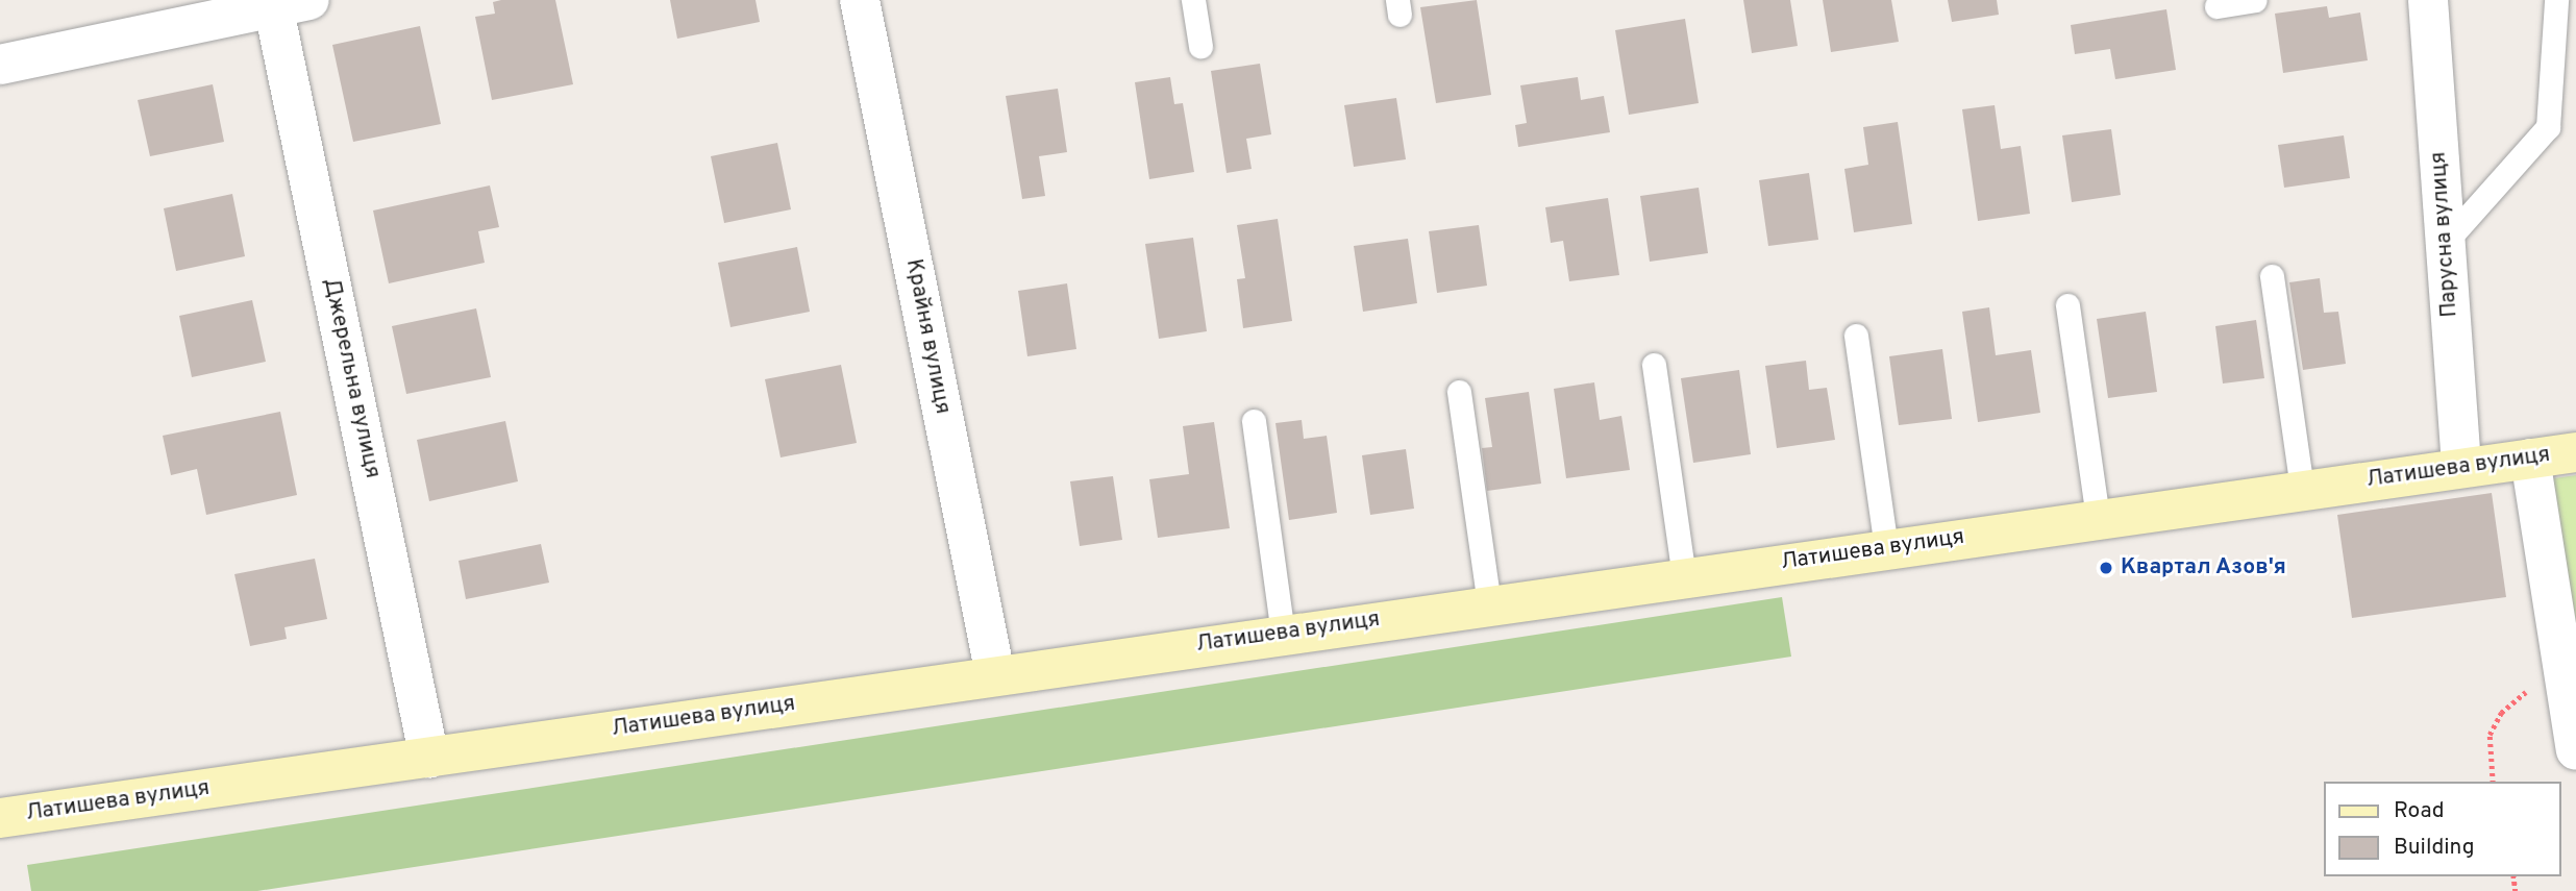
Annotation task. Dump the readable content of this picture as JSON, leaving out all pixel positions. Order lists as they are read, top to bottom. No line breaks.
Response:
{"streets":{"street":["Парусна вулиця","Крайня вулиця","Джерельна вулиця","Латишева вулиця"]},"crossings":[["Парусна вулиця","Латишева вулиця"],["Крайня вулиця","Латишева вулиця"],["Джерельна вулиця","Латишева вулиця"]],"places":["Квартал Азов'я"],"legend":["Road","Building"]}
